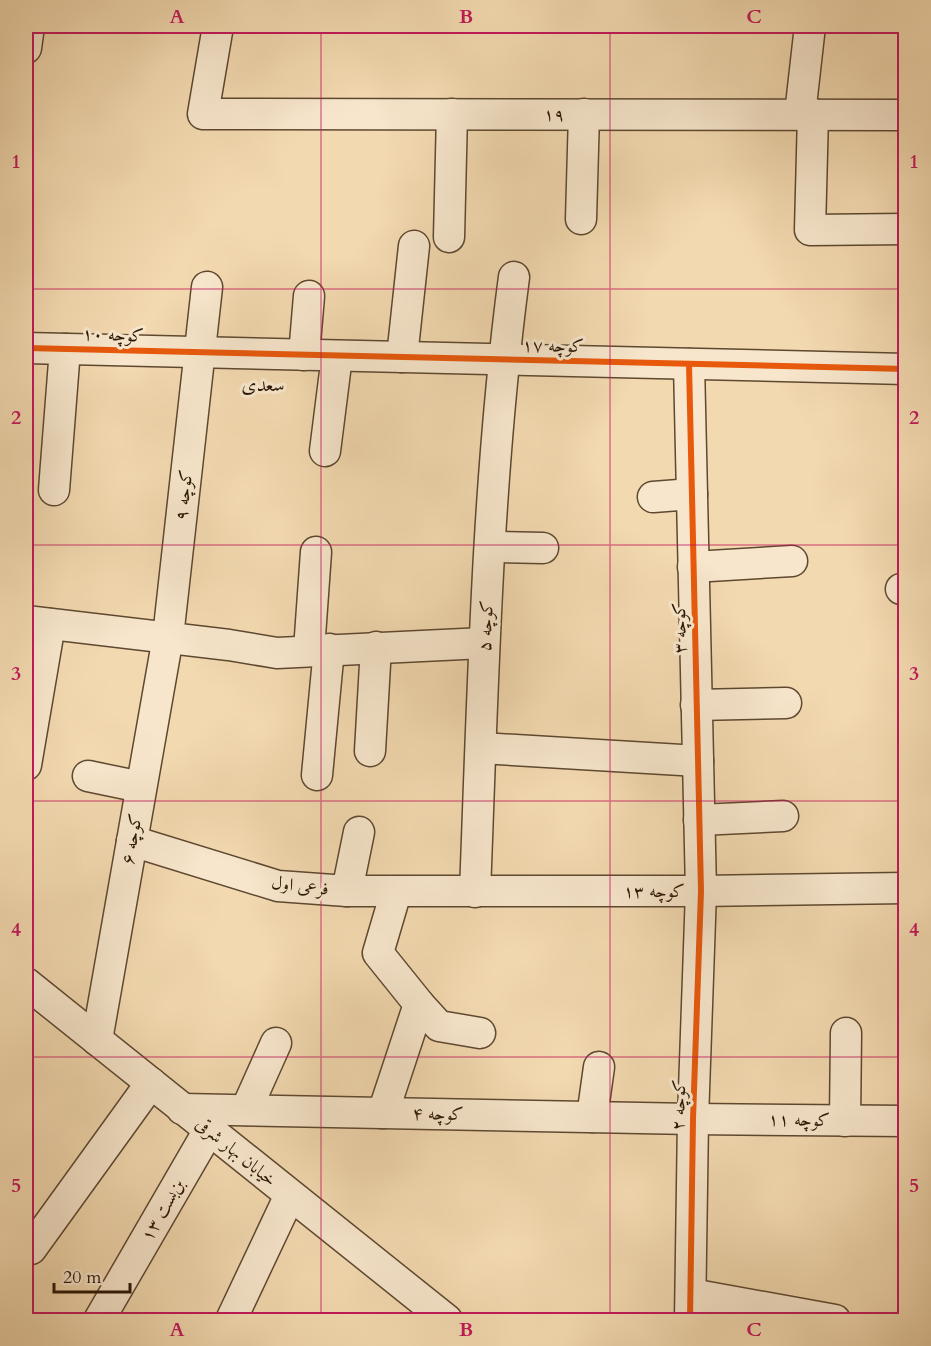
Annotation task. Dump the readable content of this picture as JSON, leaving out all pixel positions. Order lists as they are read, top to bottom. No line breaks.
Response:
{"streets":{"street":["۱۹","کوچه ۱۰","کوچه ۱۷","کوچه ۹","کوچه ۵","کوچه ۳","کوچه ۶","فرعی اول","کوچه ۱۳","کوچه ۲","کوچه ۴","کوچه ۱۱","خیابان بهار شرقی","بن‌بست ۱۳"]},"crossings":[["کوچه ۱۰","کوچه ۱۷"],["کوچه ۱۰","کوچه ۹"],["کوچه ۱۷","کوچه ۹"],["کوچه ۱۷","کوچه ۵"],["کوچه ۱۷","کوچه ۳"],["کوچه ۹","کوچه ۶"],["کوچه ۵","فرعی اول"],["کوچه ۵","کوچه ۱۳"],["کوچه ۳","کوچه ۱۳"],["کوچه ۳","کوچه ۲"],["کوچه ۶","فرعی اول"],["کوچه ۶","خیابان بهار شرقی"],["فرعی اول","کوچه ۱۳"],["کوچه ۱۳","کوچه ۲"],["کوچه ۲","کوچه ۴"],["کوچه ۲","کوچه ۱۱"],["کوچه ۴","کوچه ۱۱"],["کوچه ۴","خیابان بهار شرقی"],["خیابان بهار شرقی","بن‌بست ۱۳"]],"districts":["سعدی"],"scale_bar":"20 m","grid":{"columns":["A","B","C"],"rows":["1","2","3","4","5"]}}
